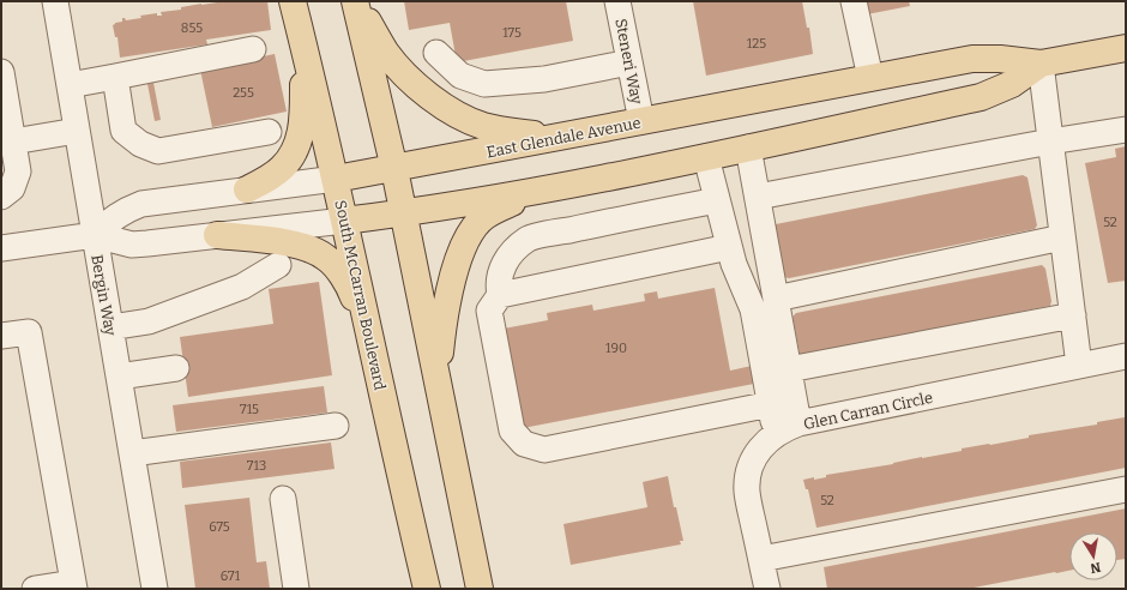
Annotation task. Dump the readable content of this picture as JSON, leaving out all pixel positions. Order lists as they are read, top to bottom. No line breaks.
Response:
{"streets":{"main road":["East Glendale Avenue","South McCarran Boulevard"],"street":["Steneri Way","Bergin Way","Glen Carran Circle"]},"crossings":[["Steneri Way","East Glendale Avenue"],["East Glendale Avenue","Bergin Way"],["East Glendale Avenue","South McCarran Boulevard"]],"house_numbers":["855","175","125","255","52","190","715","713","52","675","671"],"north":"bottom"}
